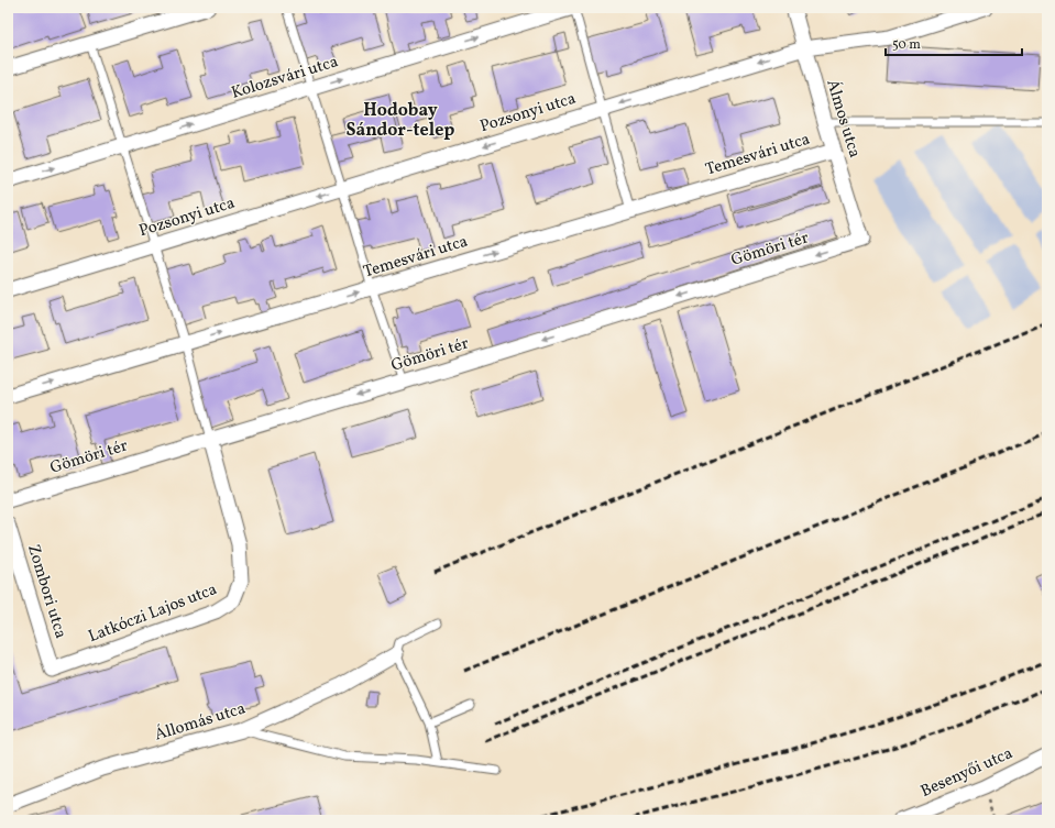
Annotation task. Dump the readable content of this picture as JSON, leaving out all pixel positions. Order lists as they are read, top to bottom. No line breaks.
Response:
{"streets":{"street":["Kolozsvári utca","Pozsonyi utca","Álmos utca","Temesvári utca","Gömöri tér","Zombori utca","Latkóczi Lajos utca","Állomás utca","Besenyői utca"]},"crossings":[["Pozsonyi utca","Álmos utca"],["Álmos utca","Temesvári utca"],["Álmos utca","Gömöri tér"],["Gömöri tér","Latkóczi Lajos utca"],["Zombori utca","Latkóczi Lajos utca"]],"one_way":["Pozsonyi utca","Temesvári utca","Gömöri tér"],"districts":["Hodobay Sándor-telep"],"scale_bar":"50 m"}
